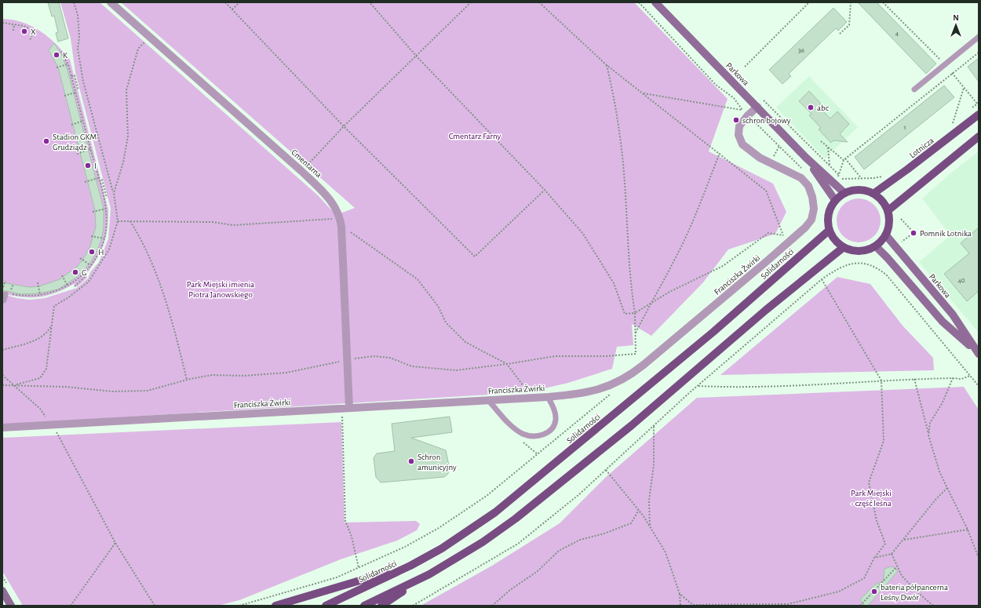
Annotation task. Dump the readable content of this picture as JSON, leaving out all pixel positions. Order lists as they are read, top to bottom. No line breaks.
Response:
{"streets":{"main road":["Lotnicza","Solidarności"],"street":["Parkowa","Cmentarna","Franciszka Żwirki"]},"crossings":[["Parkowa","Lotnicza"],["Parkowa","Solidarności"],["Parkowa","Franciszka Żwirki"],["Lotnicza","Solidarności"],["Cmentarna","Franciszka Żwirki"]],"parks":["Cmentarz Farny","Park Miejski imienia Piotra Janowskiego","Park Miejski - część leśna"],"places":["X","K","abc","schron bojowy","Stadion GKM Grudziądz","I","Pomnik Lotnika","H","G","Schron amunicyjny","bateria półpancerna Leśny Dwór"],"house_numbers":["4","36","1","40"],"north":"top"}
